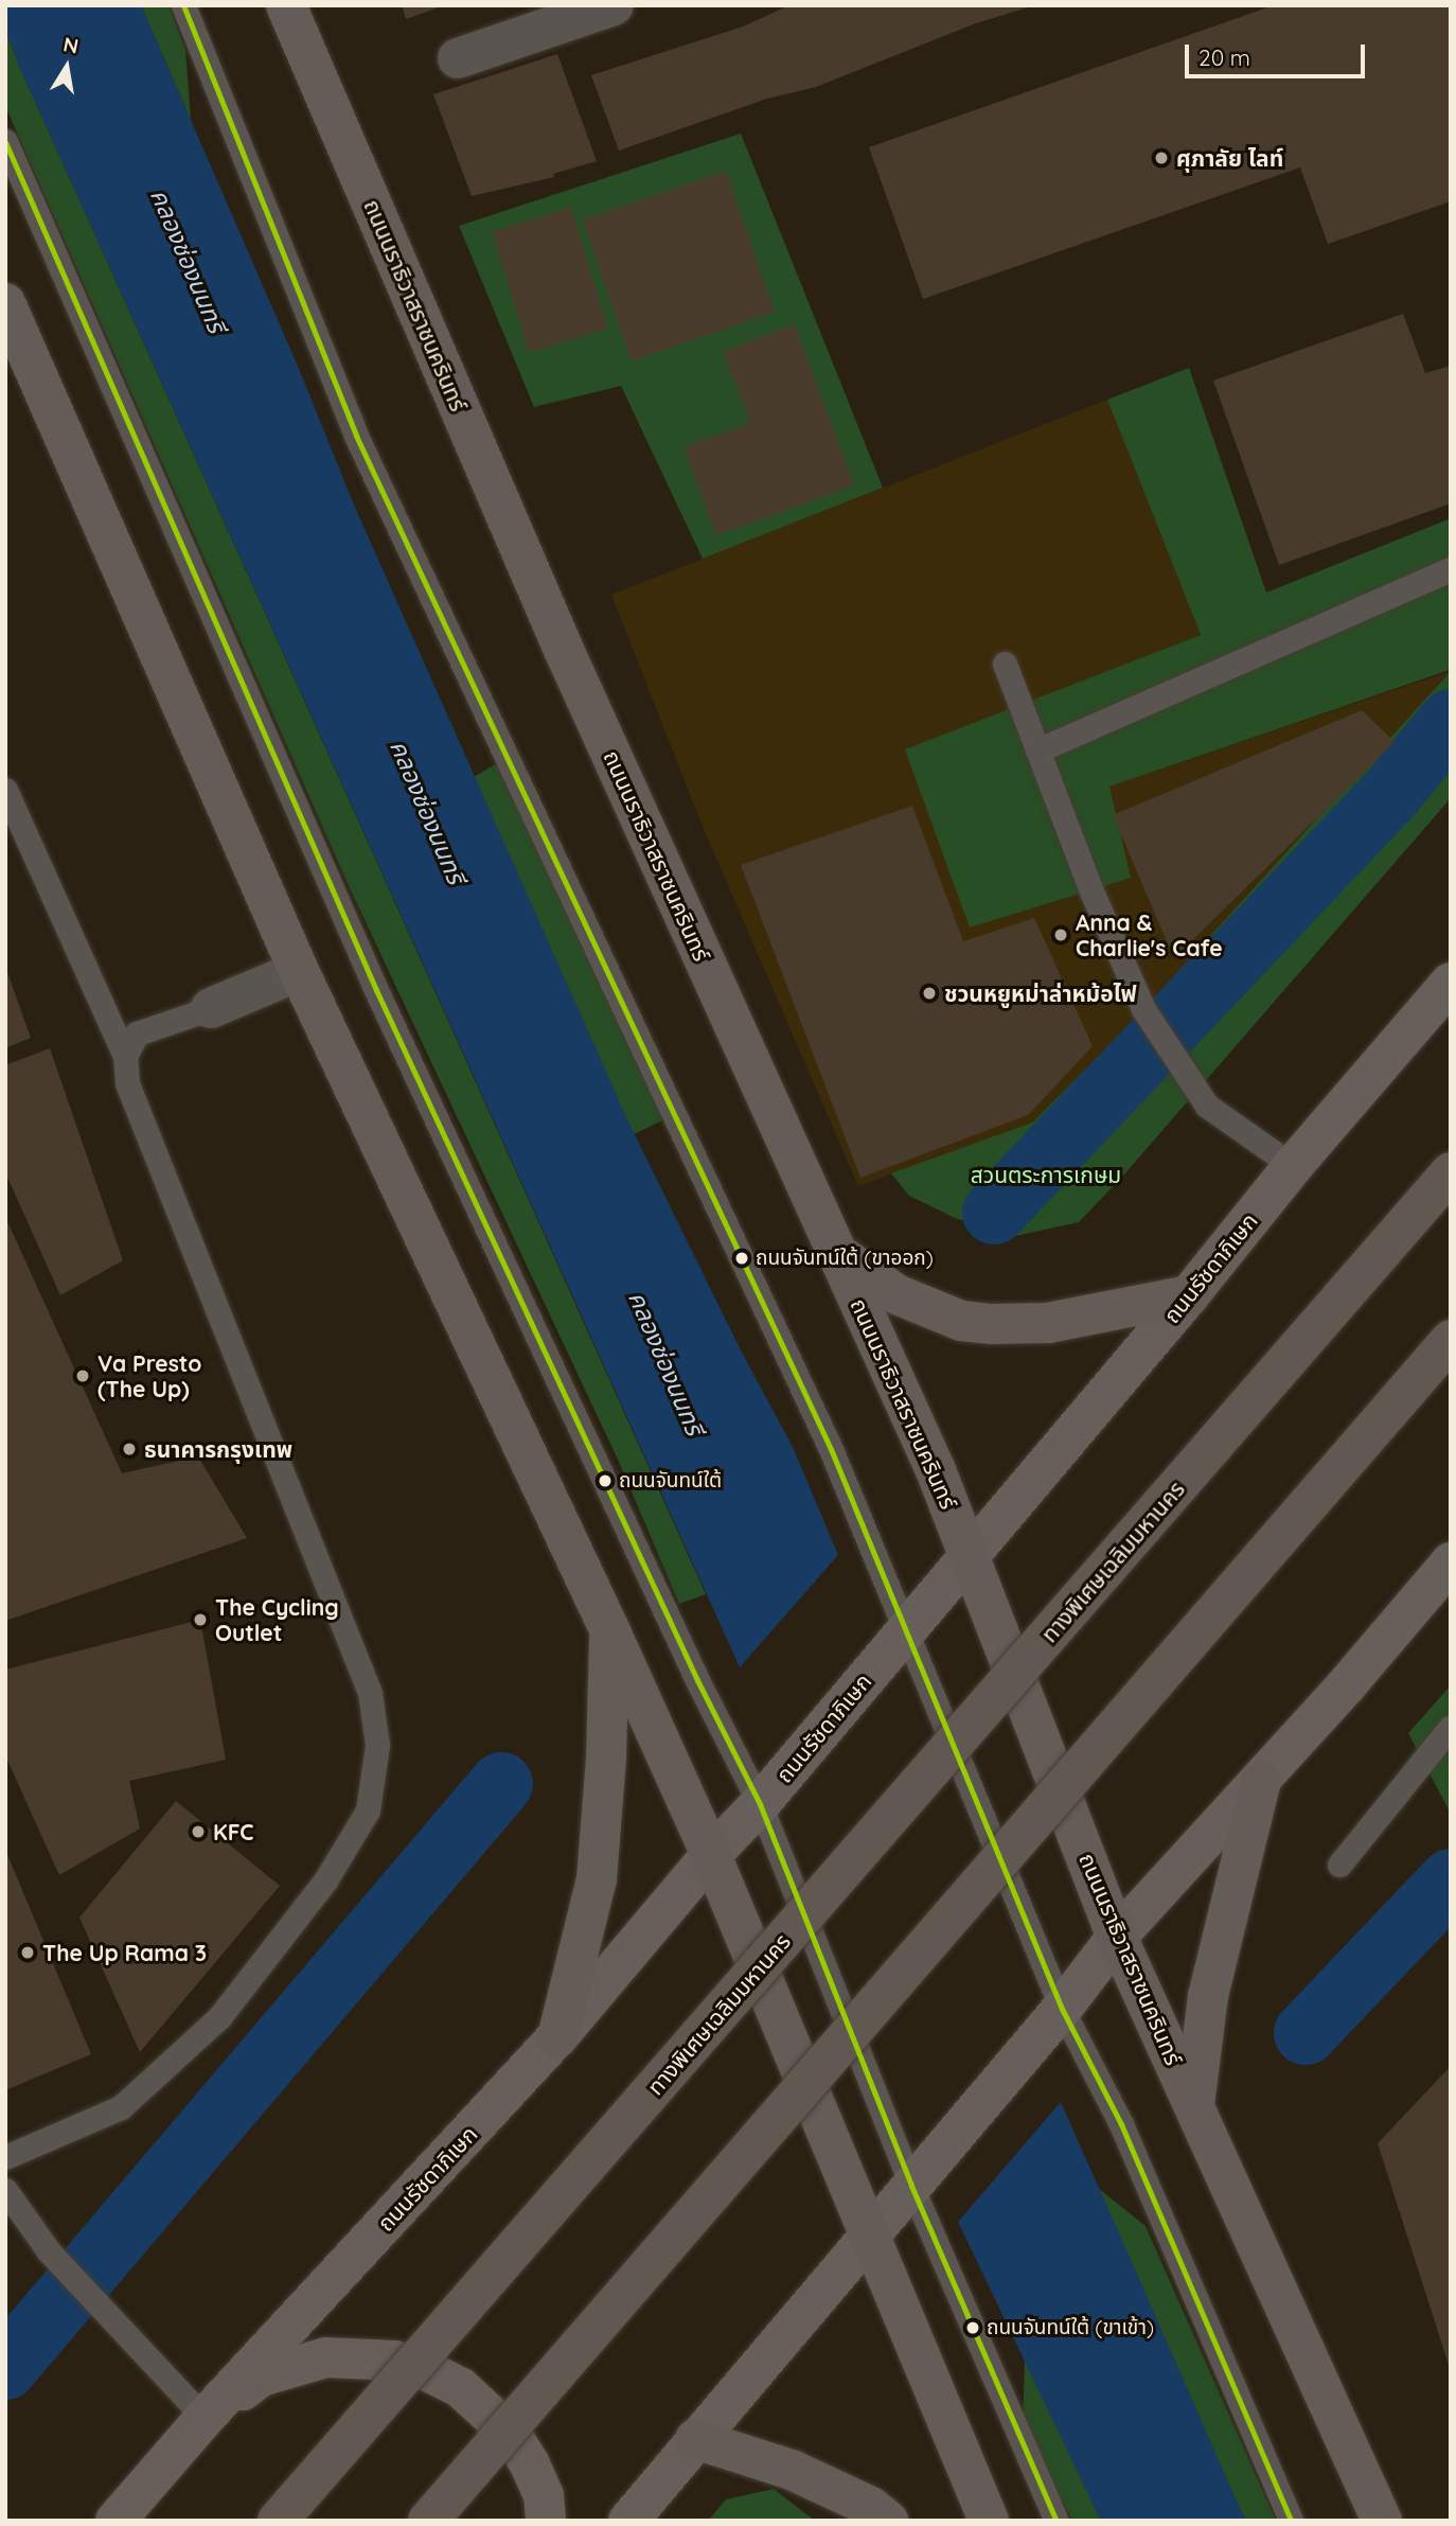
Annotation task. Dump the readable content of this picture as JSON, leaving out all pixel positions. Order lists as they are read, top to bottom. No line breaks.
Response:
{"streets":{"highway":["ทางพิเศษเฉลิมมหานคร"],"main road":["ถนนนราธิวาสราชนครินทร์","ถนนรัชดาภิเษก"]},"crossings":[["ถนนนราธิวาสราชนครินทร์","ถนนรัชดาภิเษก"]],"water":["คลองช่องนนทรี"],"parks":["สวนตระการเกษม"],"places":["ศุภาลัย ไลท์","Anna & Charlie's Cafe","ชวนหยูหม่าล่าหม้อไฟ","ถนนจันทน์ใต้ (ขาออก)","Va Presto (The Up)","ธนาคารกรุงเทพ","ถนนจันทน์ใต้","The Cycling Outlet","KFC","The Up Rama 3","ถนนจันทน์ใต้ (ขาเข้า)"],"scale_bar":"20 m","north":"top"}
